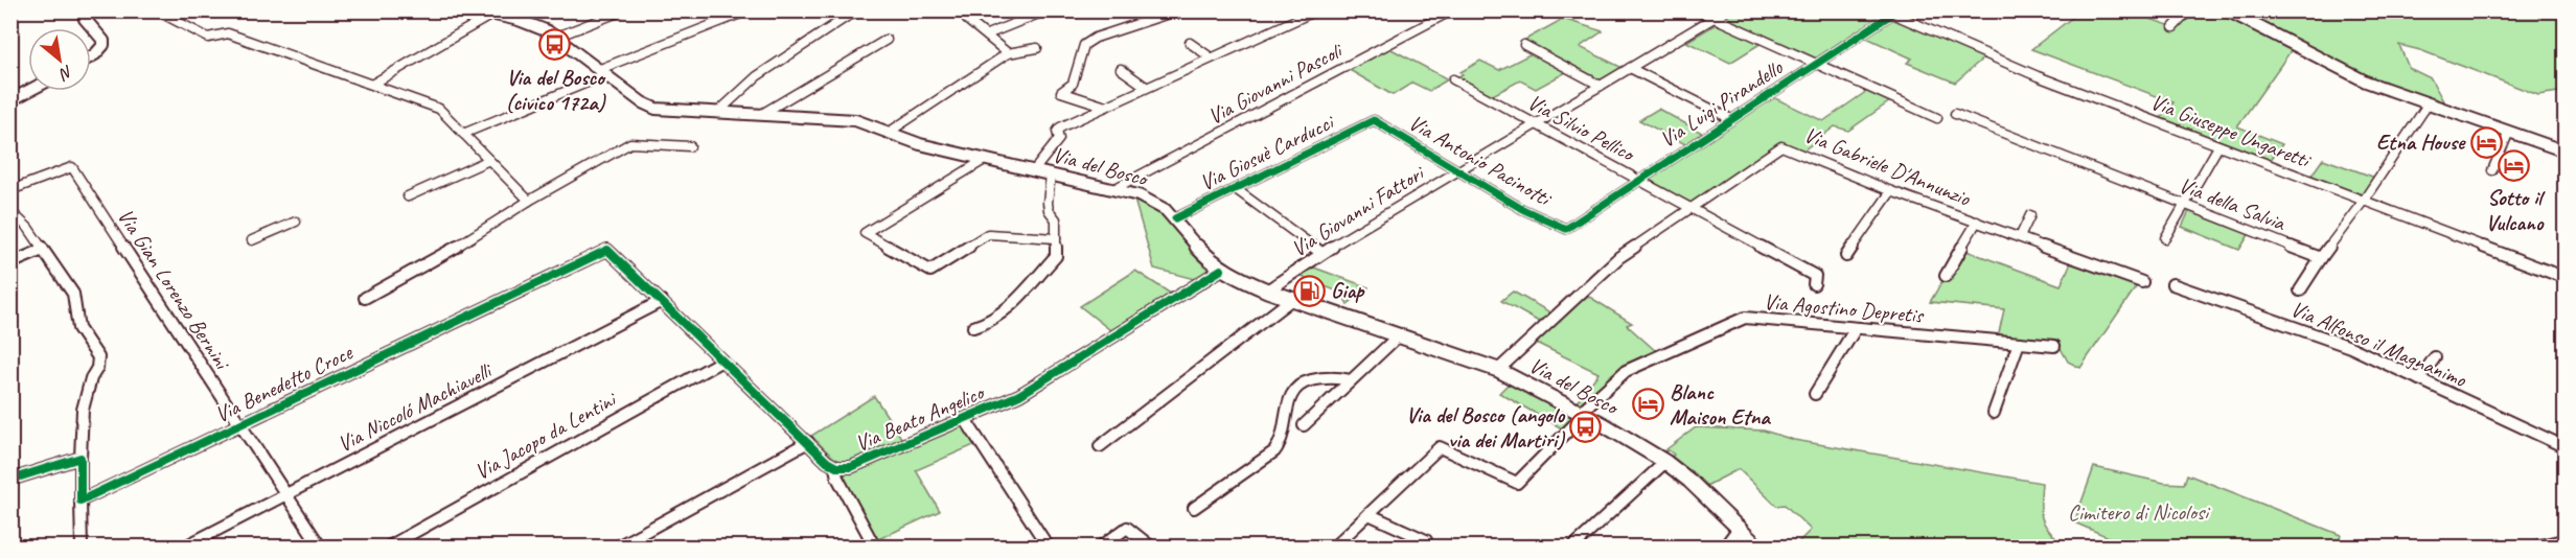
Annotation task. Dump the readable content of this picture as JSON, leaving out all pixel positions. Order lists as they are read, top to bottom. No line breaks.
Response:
{"streets":{"main road":["Via del Bosco"],"street":["Via Giovanni Pascoli","Via Luigi Pirandello","Via Silvio Pellico","Via Giuseppe Ungaretti","Via Giosuè Carducci","Via Antonio Pacinotti","Via Gabriele D'Annunzio","Via della Salvia","Via Giovanni Fattori","Via Gian Lorenzo Bernini","Via Agostino Depretis","Via Alfonso il Magnanimo","Via Benedetto Croce","Via Niccoló Machiavelli","Via Beato Angelico","Via Jacopo da Lentini"]},"crossings":[["Via Giovanni Pascoli","Via del Bosco"],["Via Luigi Pirandello","Via Silvio Pellico"],["Via Luigi Pirandello","Via Giuseppe Ungaretti"],["Via Luigi Pirandello","Via Antonio Pacinotti"],["Via Silvio Pellico","Via Gabriele D'Annunzio"],["Via Silvio Pellico","Via Giovanni Fattori"],["Via Giosuè Carducci","Via Antonio Pacinotti"],["Via Giosuè Carducci","Via del Bosco"],["Via Antonio Pacinotti","Via Giovanni Fattori"],["Via del Bosco","Via Gabriele D'Annunzio"],["Via del Bosco","Via Giovanni Fattori"],["Via del Bosco","Via Agostino Depretis"],["Via del Bosco","Via Beato Angelico"],["Via Gian Lorenzo Bernini","Via Benedetto Croce"],["Via Gian Lorenzo Bernini","Via Niccoló Machiavelli"],["Via Benedetto Croce","Via Beato Angelico"],["Via Niccoló Machiavelli","Via Beato Angelico"],["Via Beato Angelico","Via Jacopo da Lentini"]],"parks":["Cimitero di Nicolosi"],"places":{"bus stop":["Via del Bosco (civico 172a)","Via del Bosco (angolo via dei Martiri)"],"hotel":["Etna House","Sotto il Vulcano","Blanc Maison Etna"],"fuel station":["Giap"]},"north":"bottom right"}
